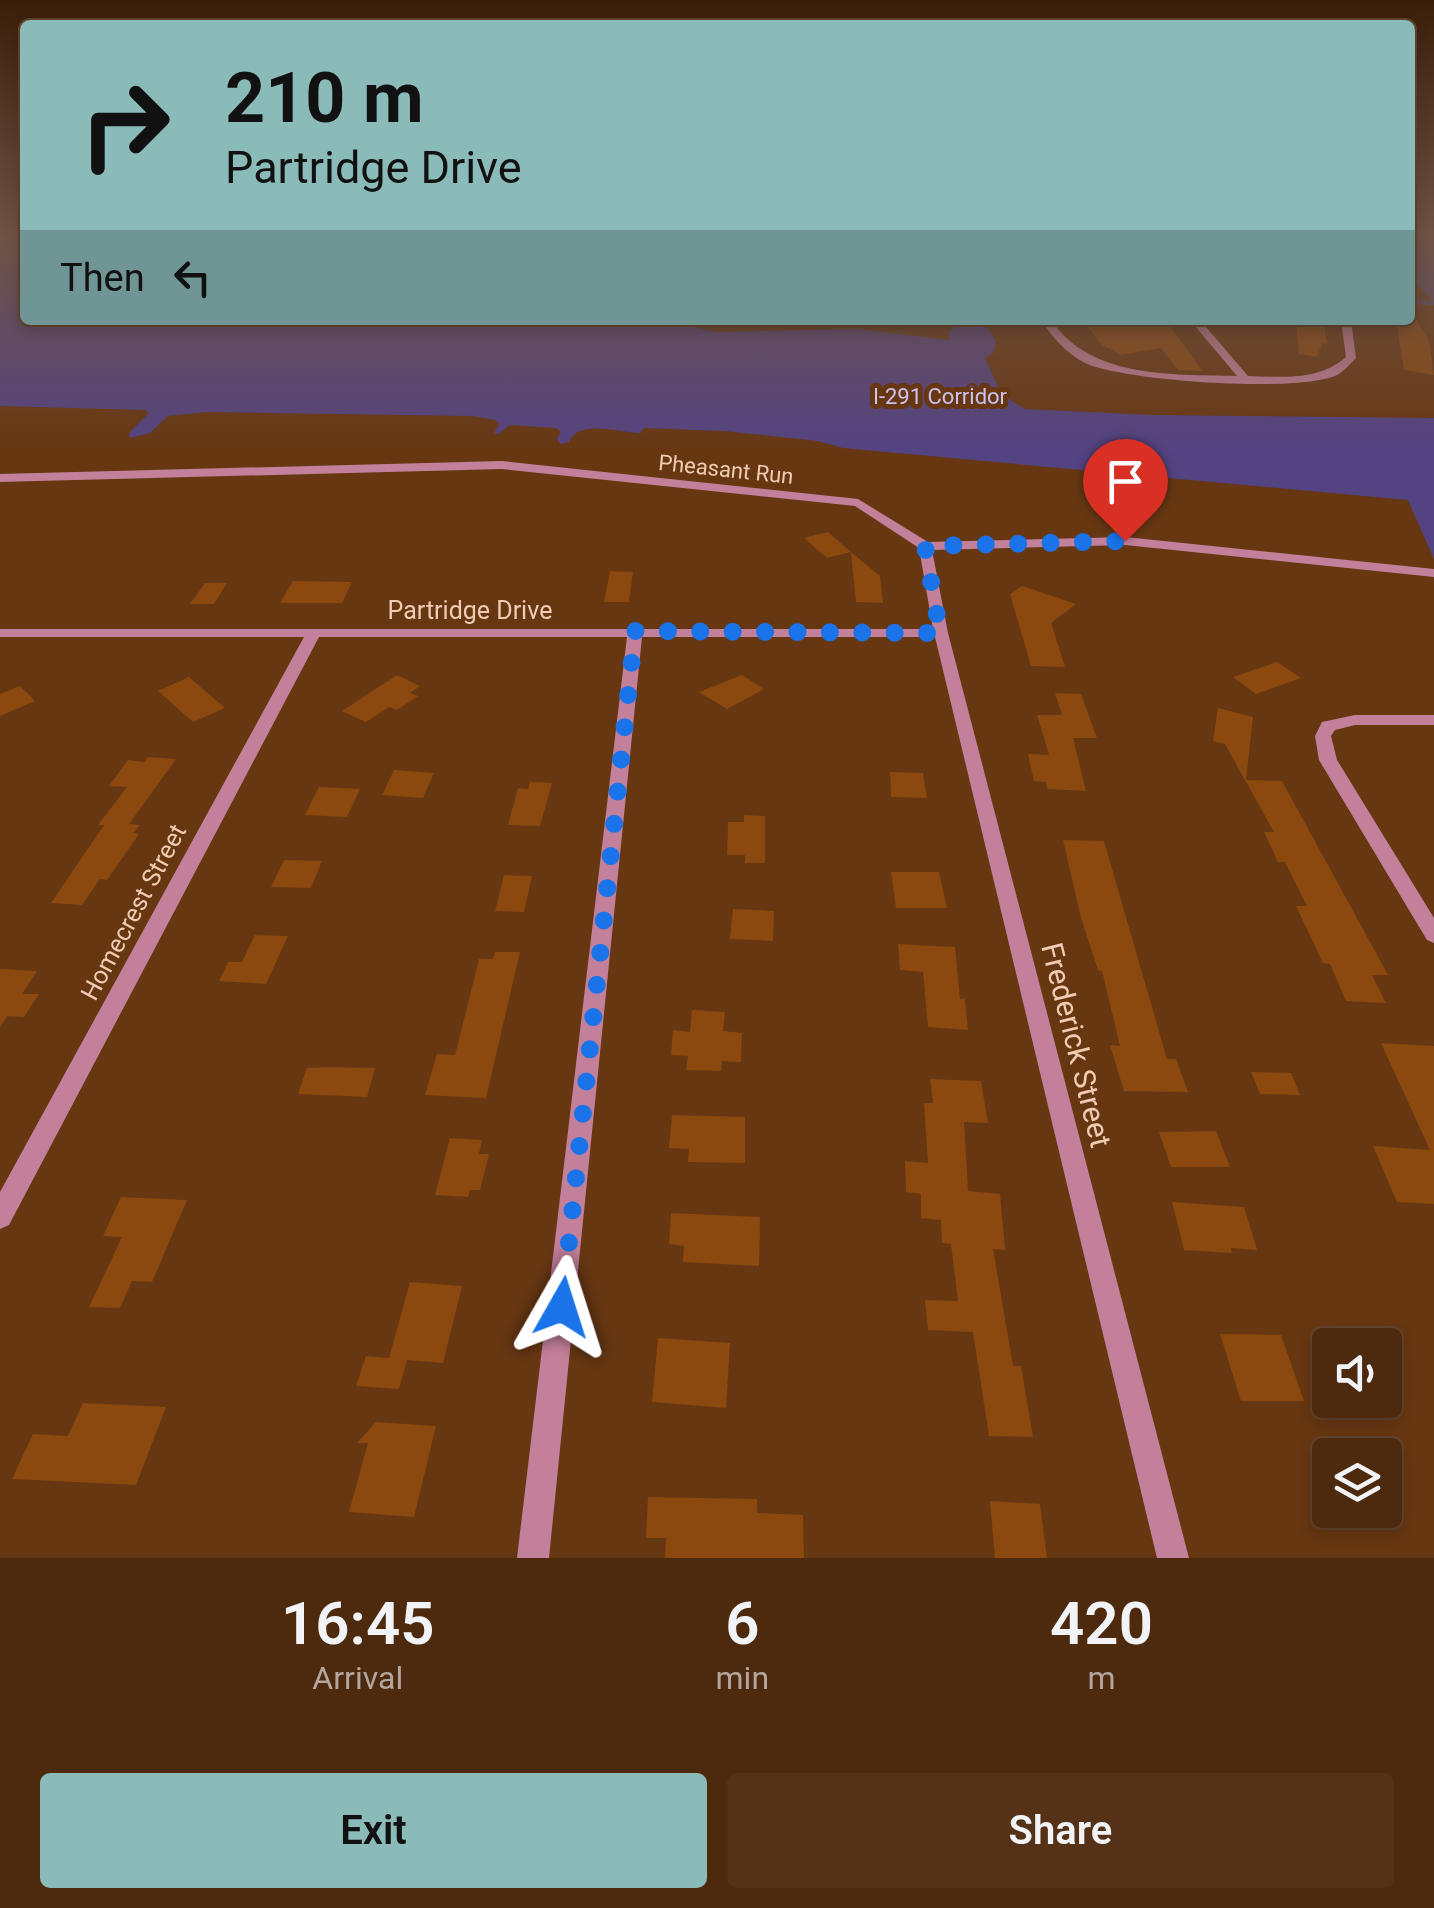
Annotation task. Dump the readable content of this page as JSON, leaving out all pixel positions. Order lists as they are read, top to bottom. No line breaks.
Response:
{"streets":{"street":["Pheasant Run","Partridge Drive","Homecrest Street","Frederick Street"]},"crossings":[["Pheasant Run","Frederick Street"],["Partridge Drive","Homecrest Street"],["Partridge Drive","Frederick Street"]],"parks":["I-291 Corridor"],"page":{"turn":["210 m","Partridge Drive"],"then":"Then","eta":["16:45","Arrival","6","min","420","m"],"buttons":["Exit","Share"]}}
